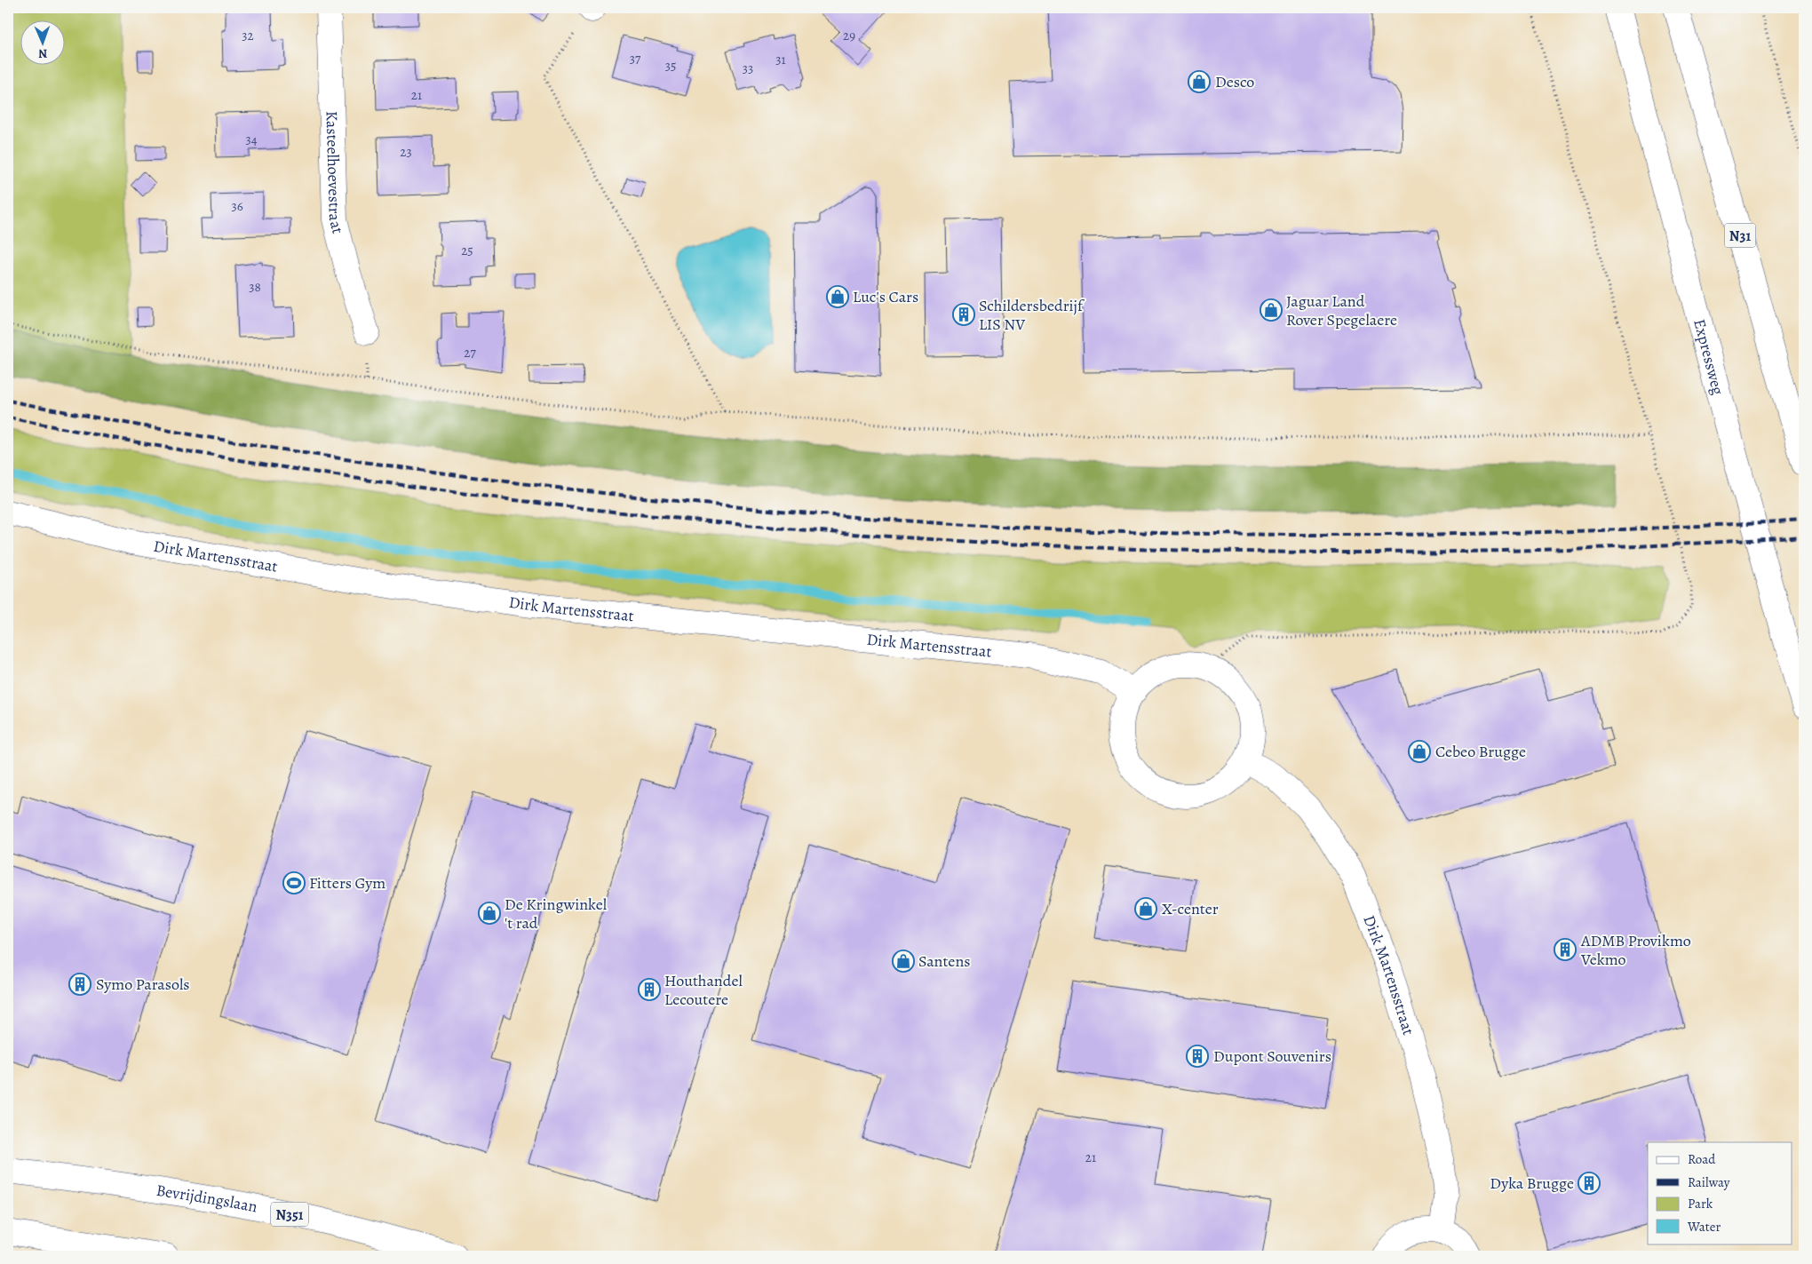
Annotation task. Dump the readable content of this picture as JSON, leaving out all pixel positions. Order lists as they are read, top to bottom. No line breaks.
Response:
{"streets":{"main road":["Kasteelhoevestraat","N31","Expressweg","Dirk Martensstraat","Bevrijdingslaan","N351"]},"places":{"shop":["Desco","Luc's Cars","Jaguar Land Rover Spegelaere","Cebeo Brugge","X-center","De Kringwinkel 't rad","Santens"],"building":["Schildersbedrijf LIS NV","ADMB Provikmo Vekmo","Symo Parasols","Houthandel Lecoutere","Dupont Souvenirs","Dyka Brugge"],"sports":["Fitters Gym"]},"house_numbers":["32","29","37","31","35","33","21","34","23","36","25","38","27","21"],"legend":["Road","Railway","Park","Water"],"north":"bottom"}
